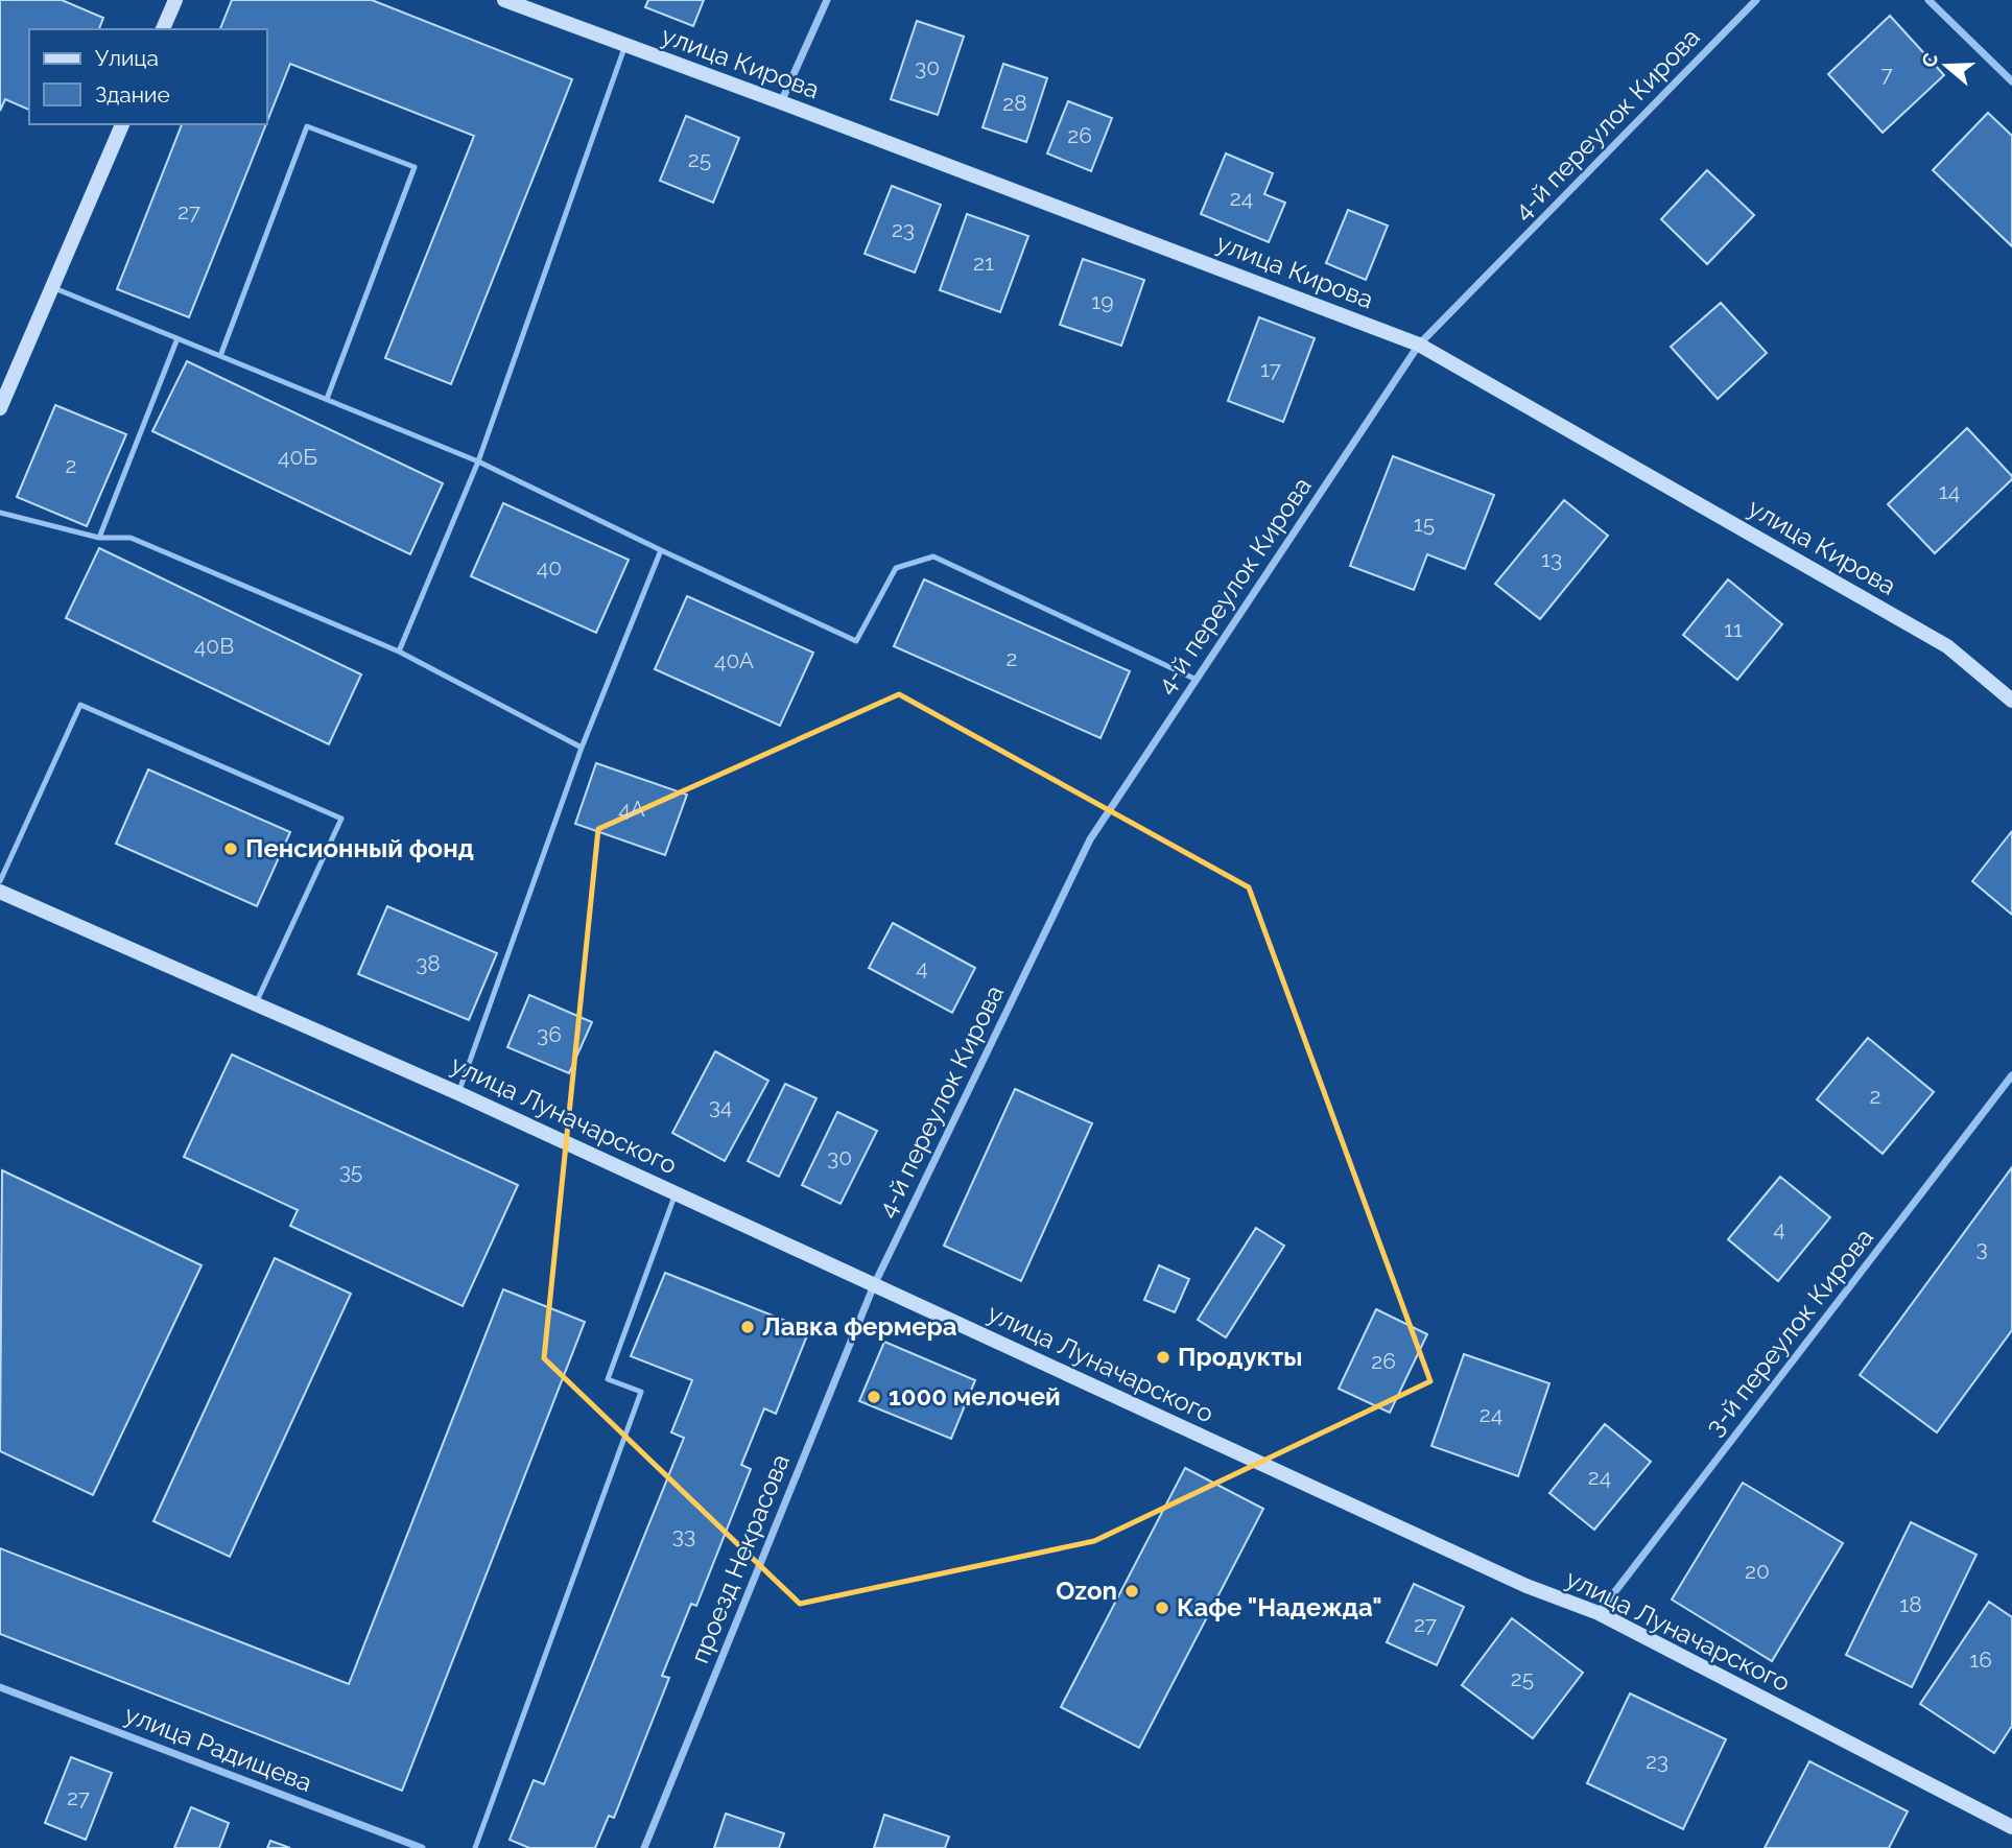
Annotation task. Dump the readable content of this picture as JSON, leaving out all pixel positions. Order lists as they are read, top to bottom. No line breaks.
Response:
{"streets":{"street":["улица Кирова","4-й переулок Кирова","улица Луначарского","3-й переулок Кирова","проезд Некрасова","улица Радищева"]},"crossings":[["улица Кирова","4-й переулок Кирова"],["4-й переулок Кирова","улица Луначарского"],["4-й переулок Кирова","проезд Некрасова"],["улица Луначарского","3-й переулок Кирова"],["улица Луначарского","проезд Некрасова"]],"places":["Пенсионный фонд","Лавка фермера","Продукты","1000 мелочей","Ozon","Кафе \"Надежда\""],"house_numbers":["30","7","28","26","25","24","27","23","21","19","17","40Б","2","14","15","13","40","11","40В","2","40А","4А","38","4","36","2","34","30","35","4","3","26","24","24","33","20","18","27","16","25","23","27"],"legend":["Улица","Здание"],"north":"left"}
